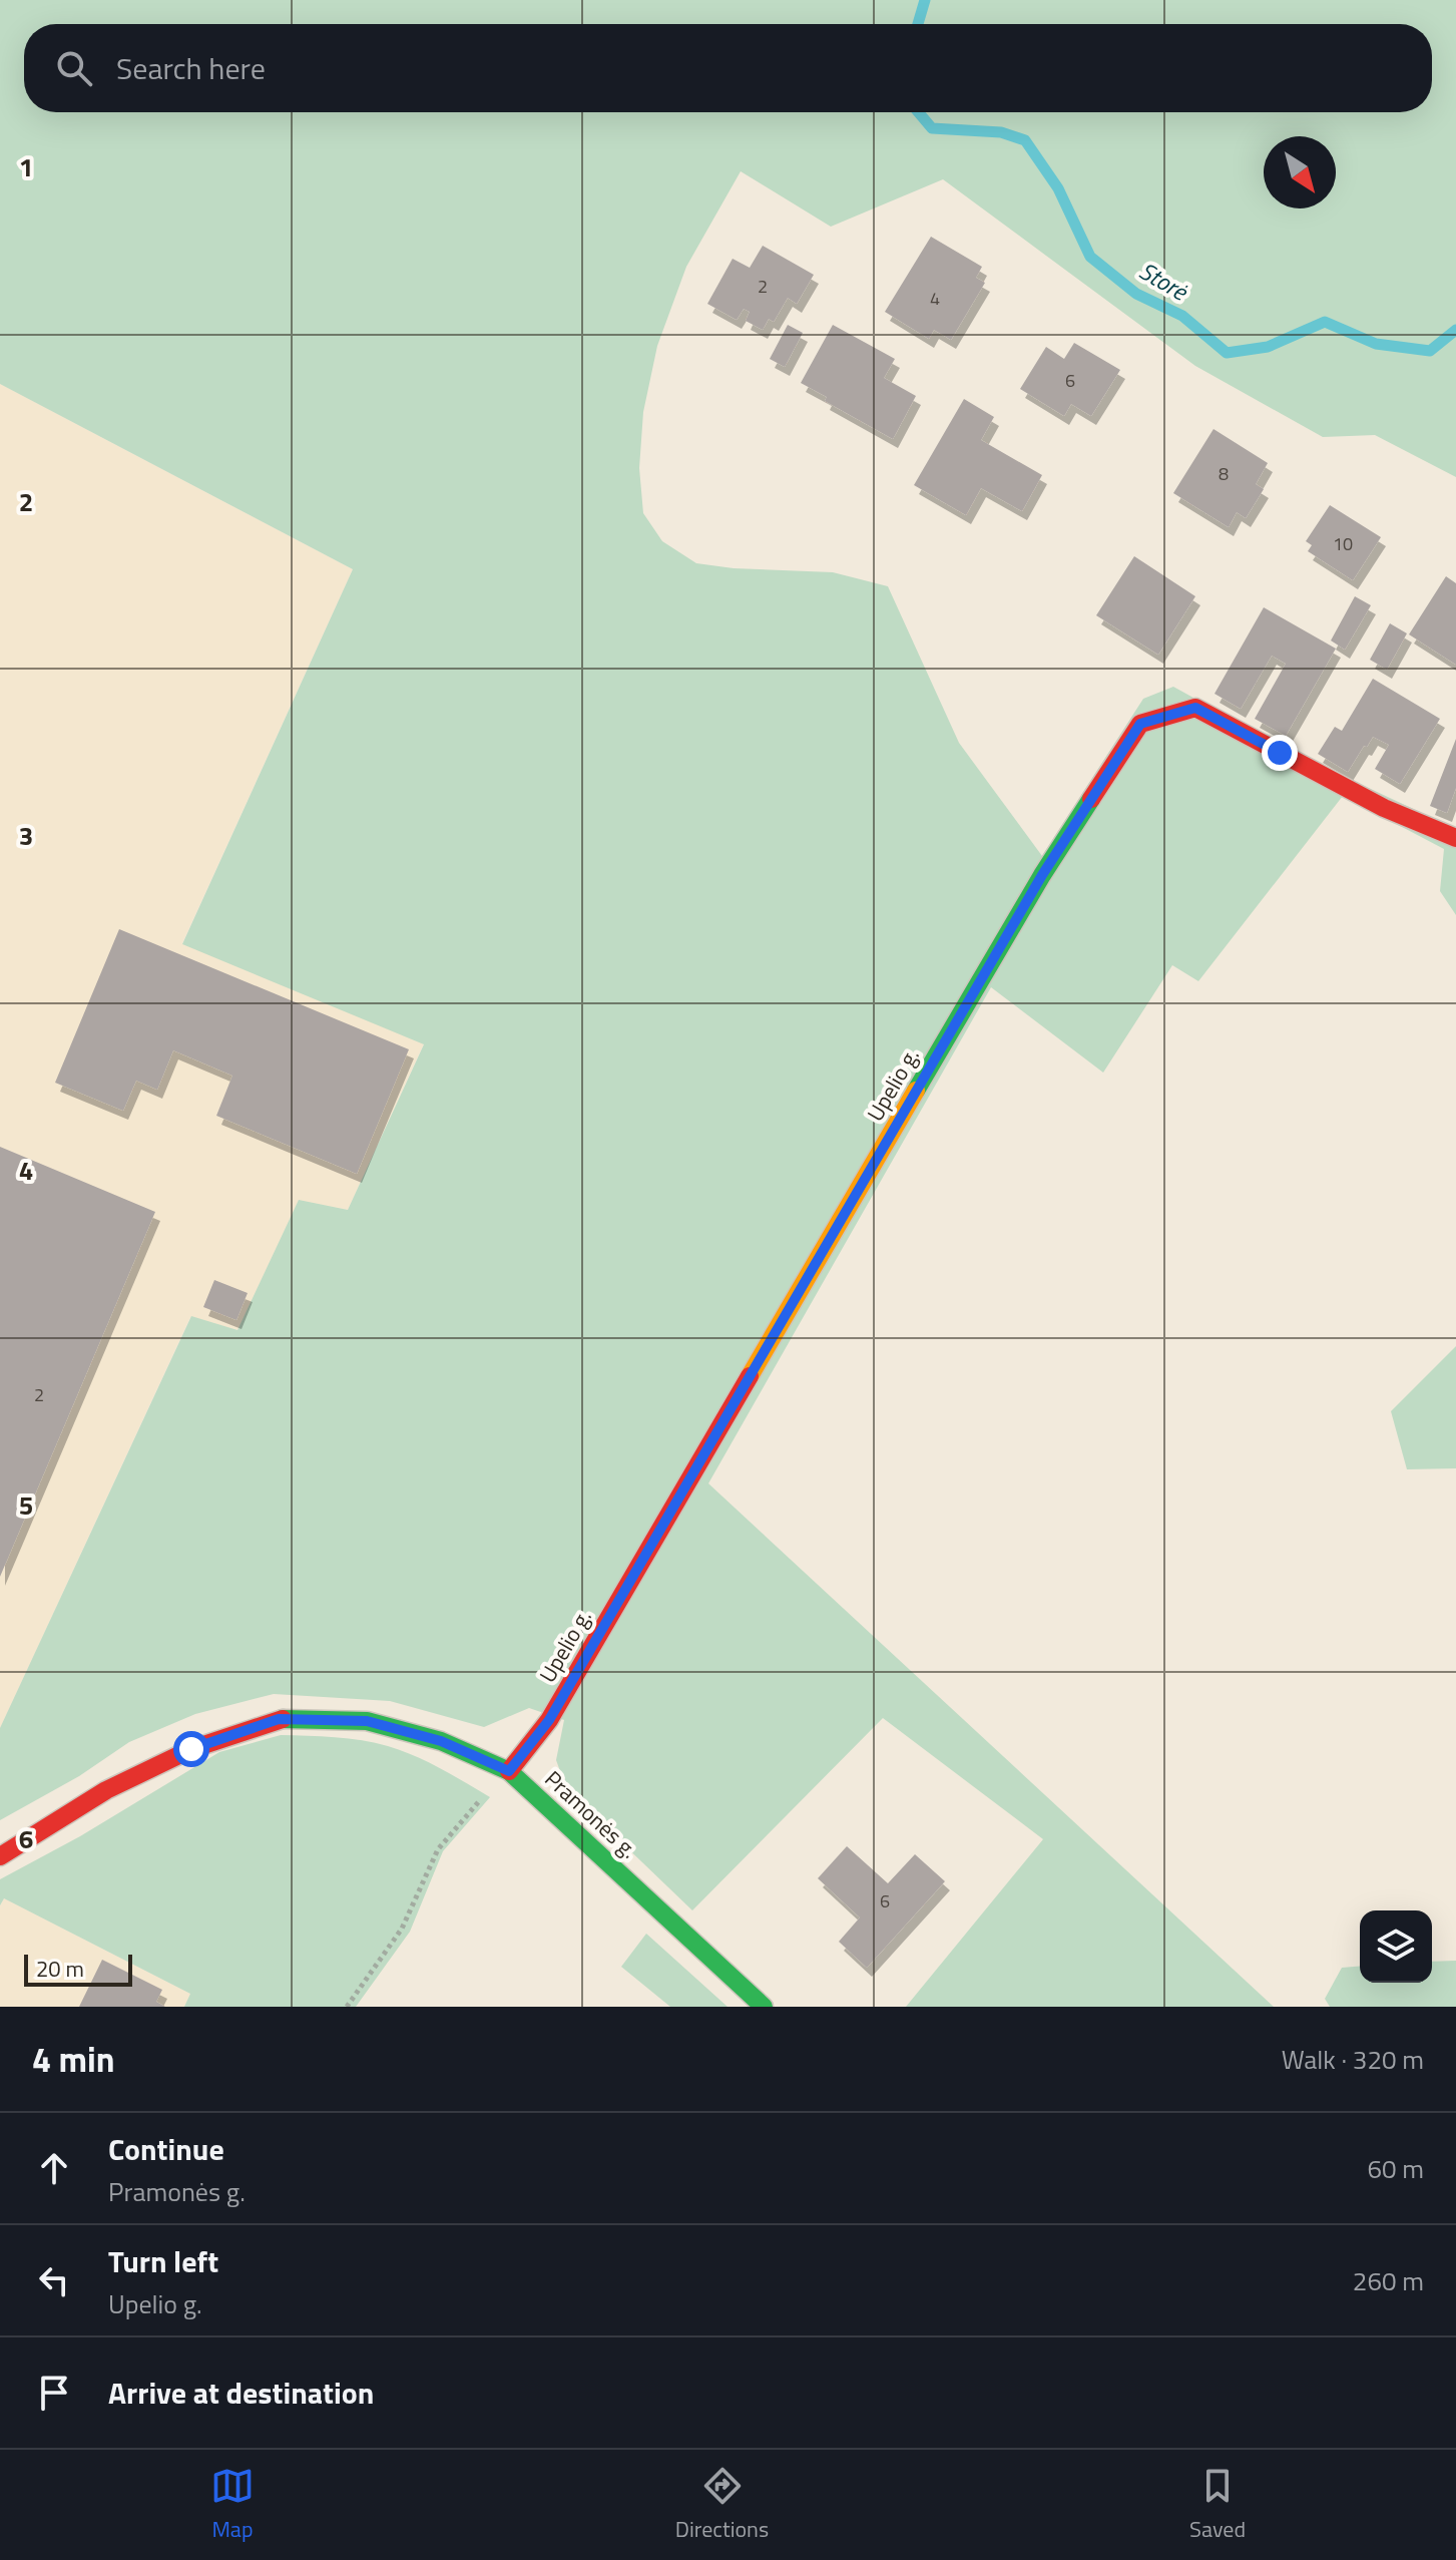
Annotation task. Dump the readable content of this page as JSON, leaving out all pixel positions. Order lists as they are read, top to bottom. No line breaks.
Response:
{"streets":{"street":["Upelio g.","Pramonės g."]},"crossings":[["Upelio g.","Pramonės g."]],"water":["Storė"],"house_numbers":["2","4","6","8","10","2","6"],"scale_bar":"20 m","north":"bottom right","page":{"search":"Search here","scale":"20 m","heading":["4 min","Walk · 320 m"],"list":[["Continue","Pramonės g.","60 m"],["Turn left","Upelio g.","260 m"],"Arrive at destination"],"nav":["Map","Directions","Saved"]},"grid":{"rows":["1","2","3","4","5","6"]}}
